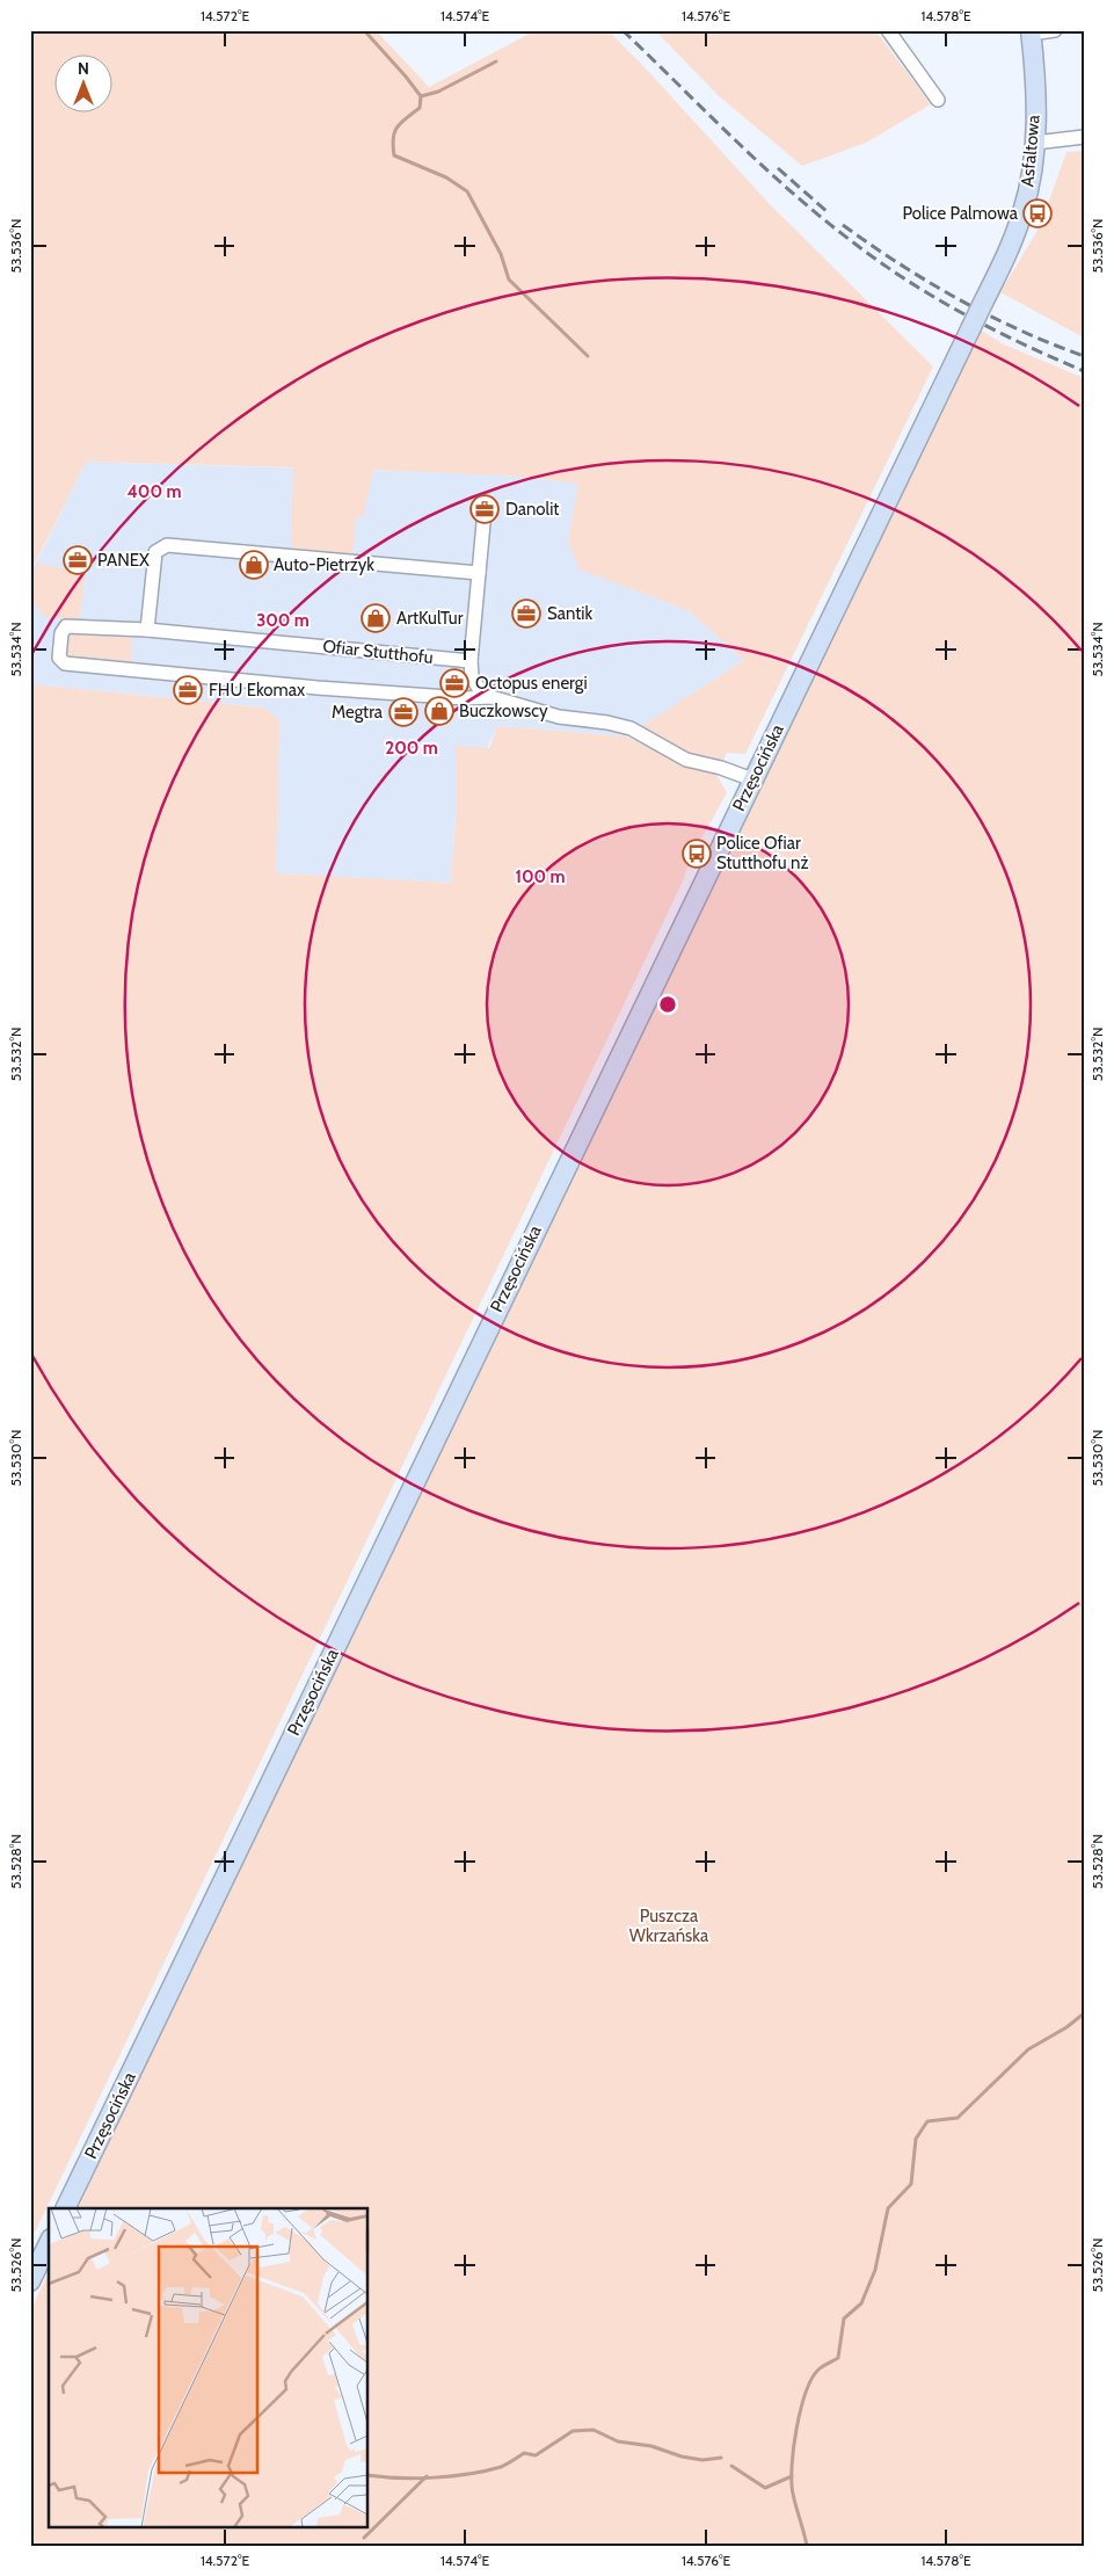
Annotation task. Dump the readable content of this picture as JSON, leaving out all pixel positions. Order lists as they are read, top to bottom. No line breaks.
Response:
{"streets":{"street":["Asfaltowa","Ofiar Stutthofu","Przęsocińska"]},"crossings":[["Asfaltowa","Przęsocińska"],["Ofiar Stutthofu","Przęsocińska"]],"parks":["Puszcza Wkrzańska"],"places":{"bus stop":["Police Palmowa","Police Ofiar Stutthofu nż"],"office":["Danolit","PANEX","Santik","Octopus energi","FHU Ekomax","Megtra"],"shop":["Auto-Pietrzyk","ArtKulTur","Buczkowscy"]},"north":"top","coordinates":["14.572°E","14.574°E","14.576°E","14.578°E","53.536°N","53.534°N","53.532°N","53.530°N","53.528°N","53.526°N"],"rings":["400 m","300 m","200 m","100 m"]}
